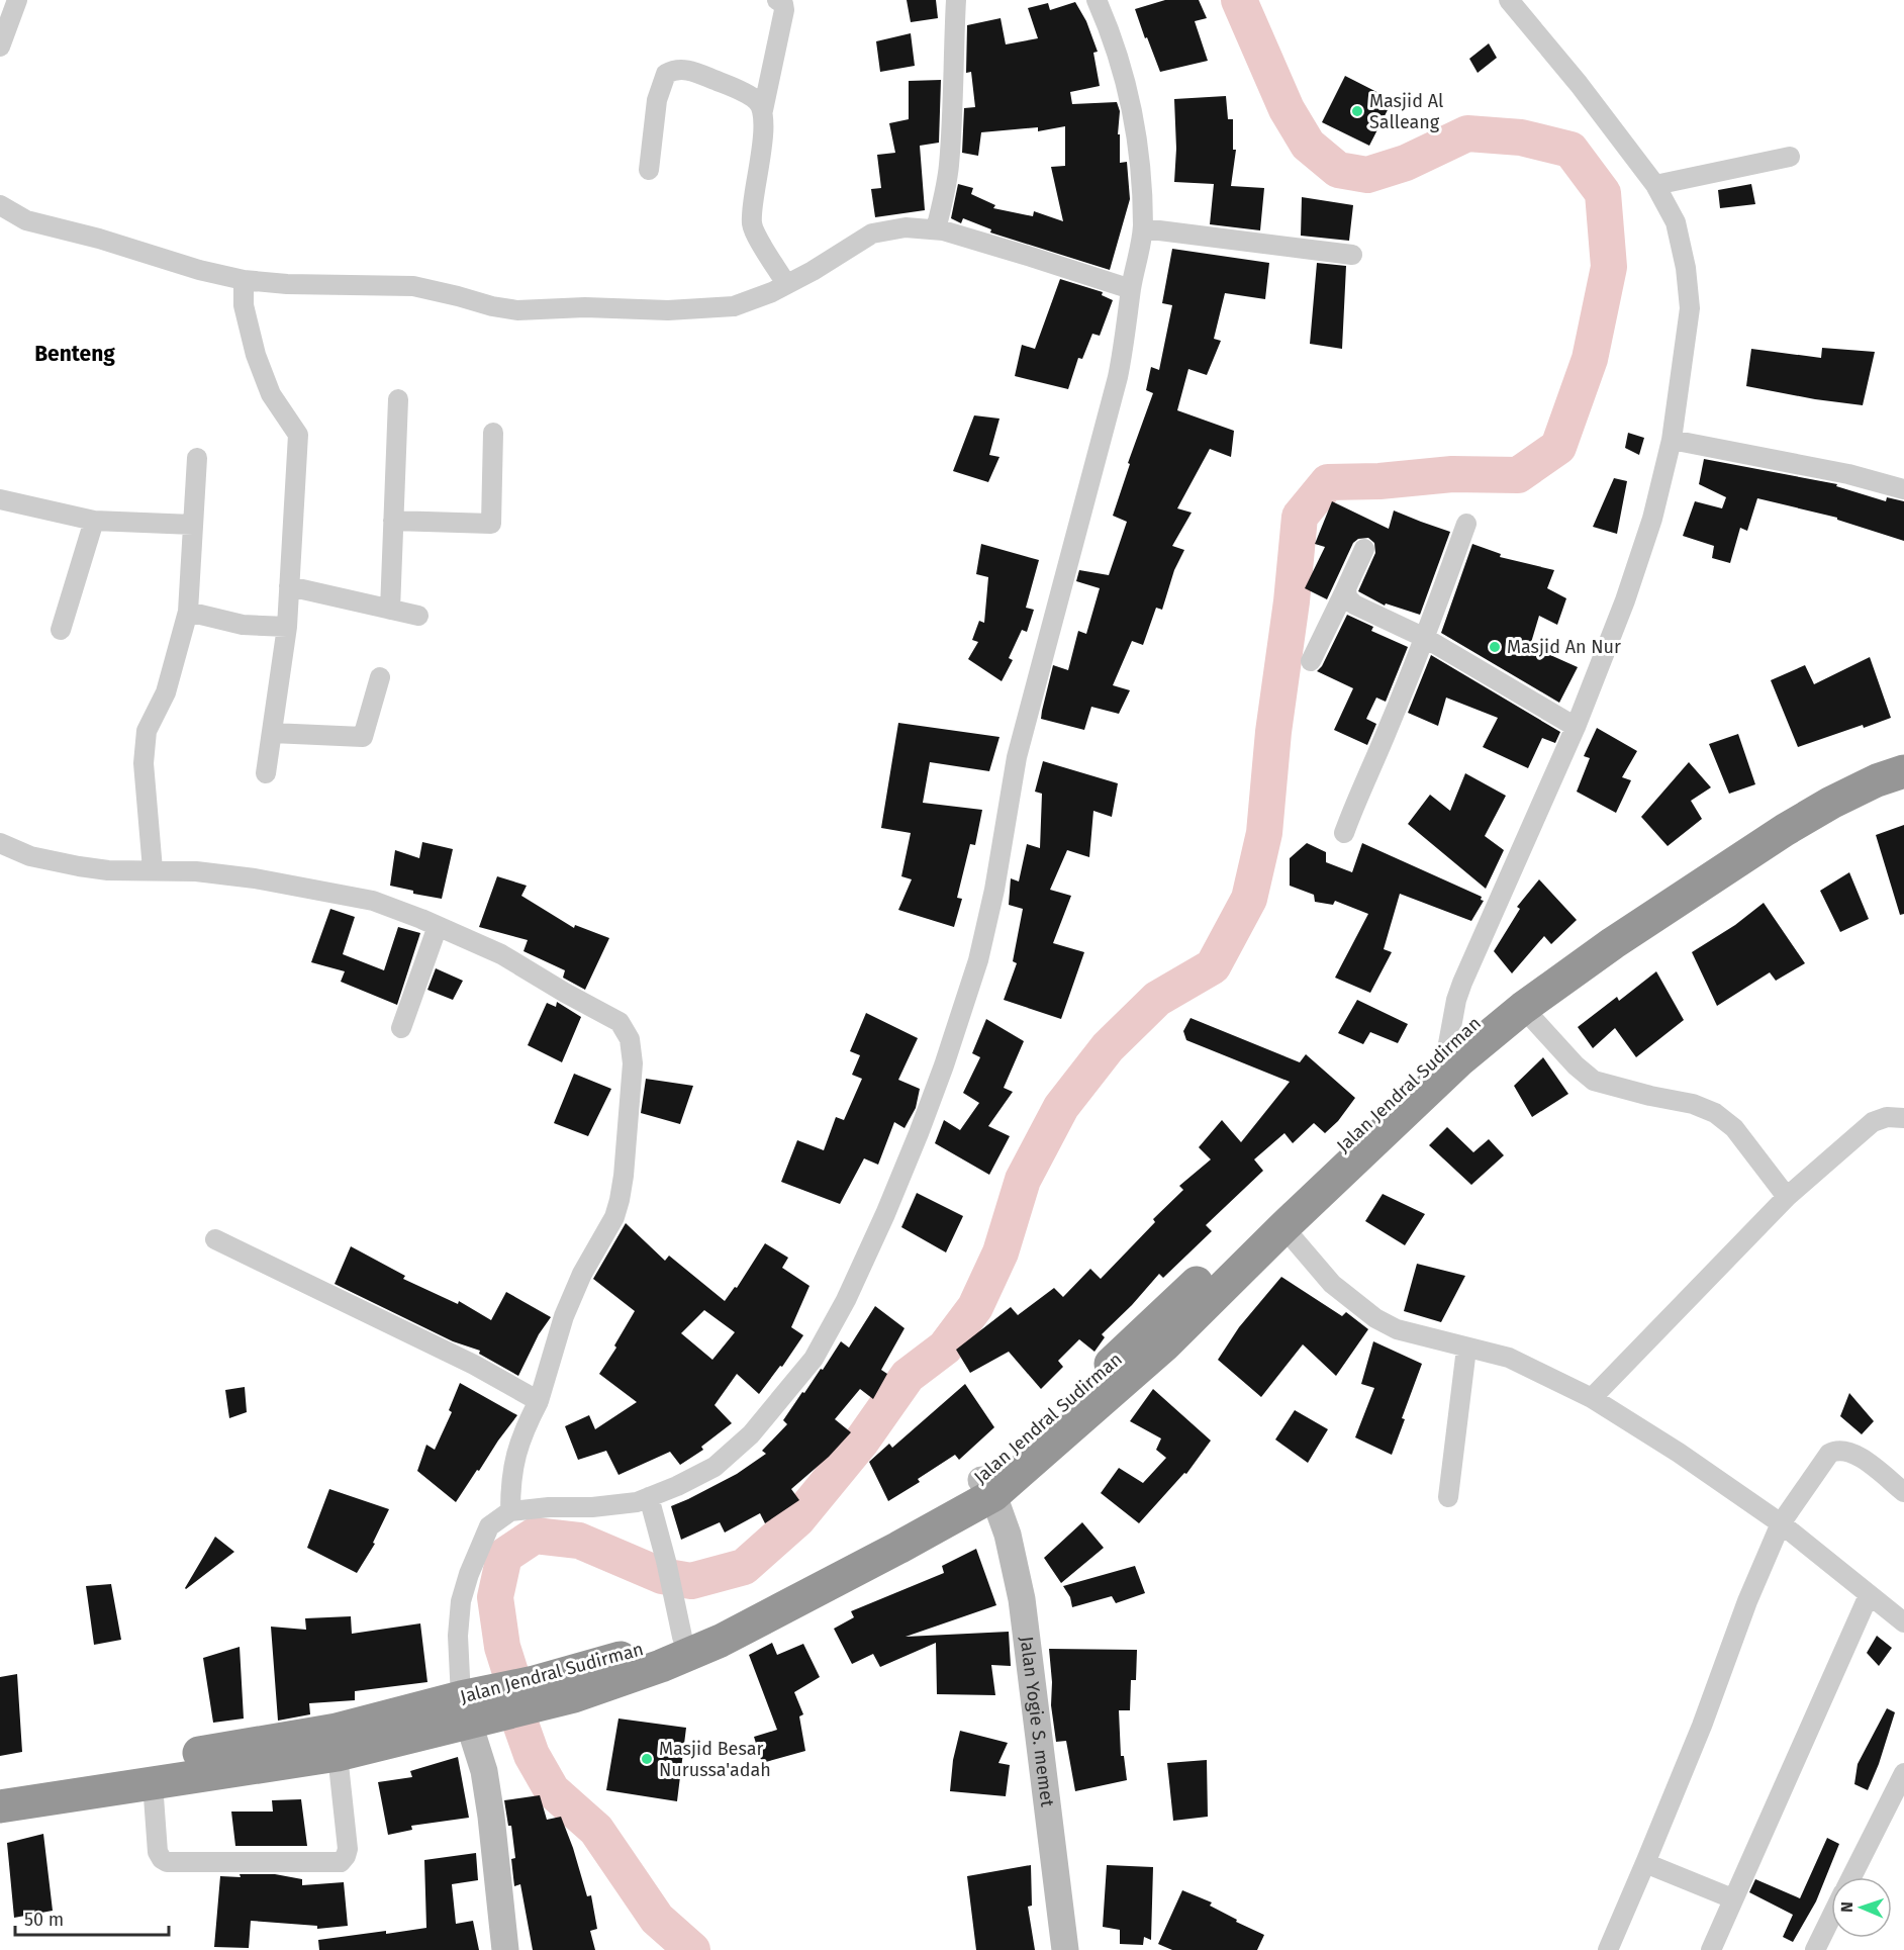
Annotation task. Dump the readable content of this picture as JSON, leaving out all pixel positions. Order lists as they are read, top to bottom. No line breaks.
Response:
{"streets":{"highway":["Jalan Jendral Sudirman"],"street":["Jalan Yogie S. memet"]},"crossings":[["Jalan Jendral Sudirman","Jalan Yogie S. memet"]],"districts":["Benteng"],"places":["Masjid Al Salleang","Masjid An Nur","Masjid Besar Nurussa'adah"],"scale_bar":"50 m","north":"left"}
